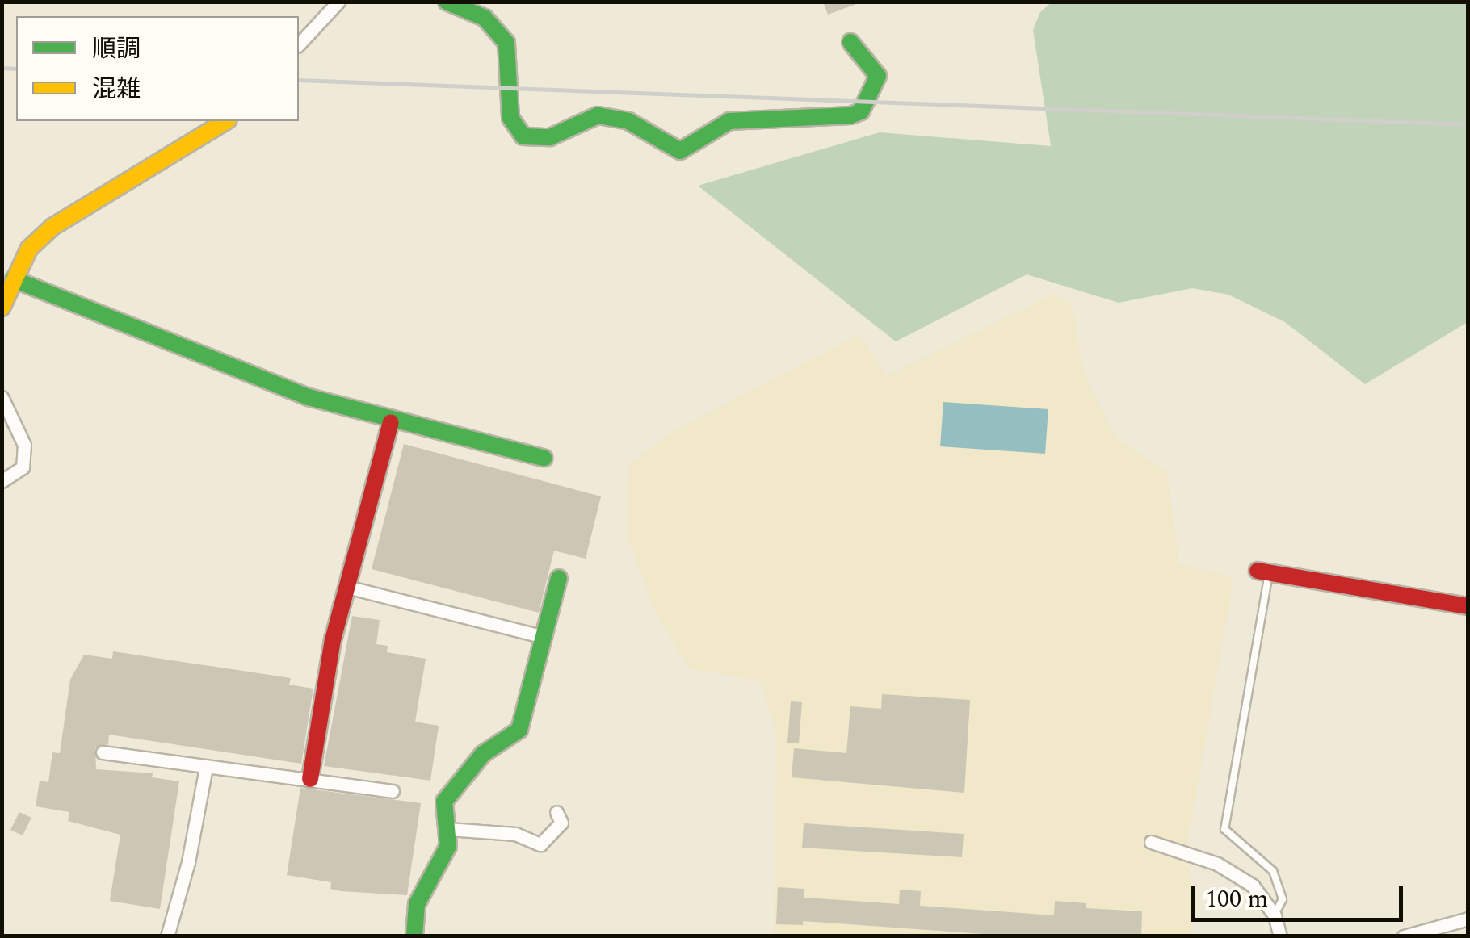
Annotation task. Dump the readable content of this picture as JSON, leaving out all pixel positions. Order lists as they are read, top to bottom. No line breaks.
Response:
{"legend":["順調","混雑"],"scale_bar":"100 m"}
